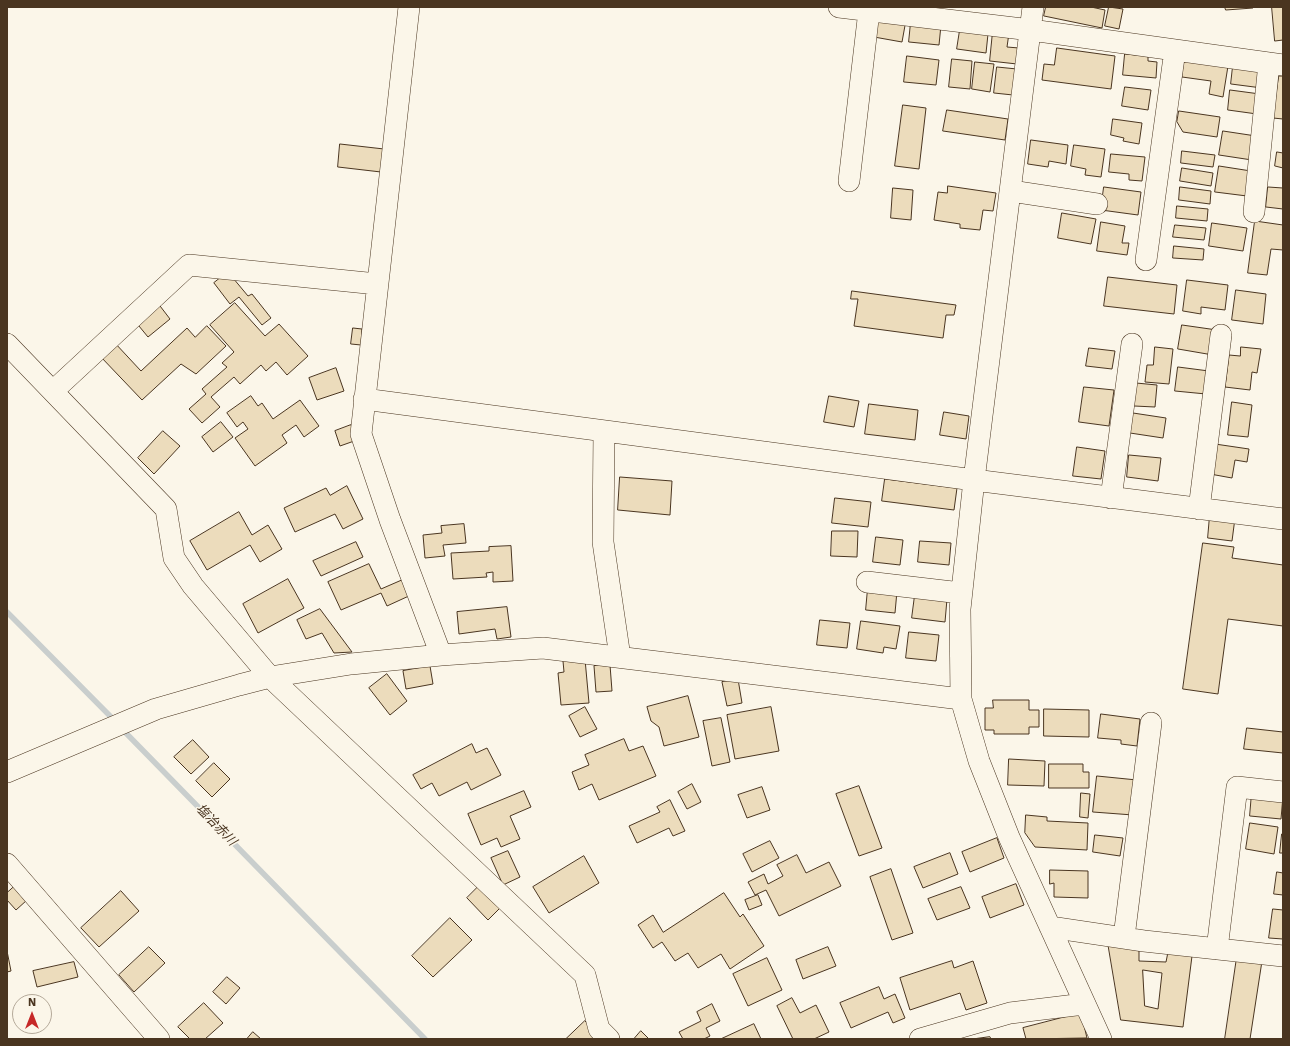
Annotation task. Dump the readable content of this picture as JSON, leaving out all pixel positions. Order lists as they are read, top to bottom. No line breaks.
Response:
{"water":["塩冶赤川"],"north":"top"}
